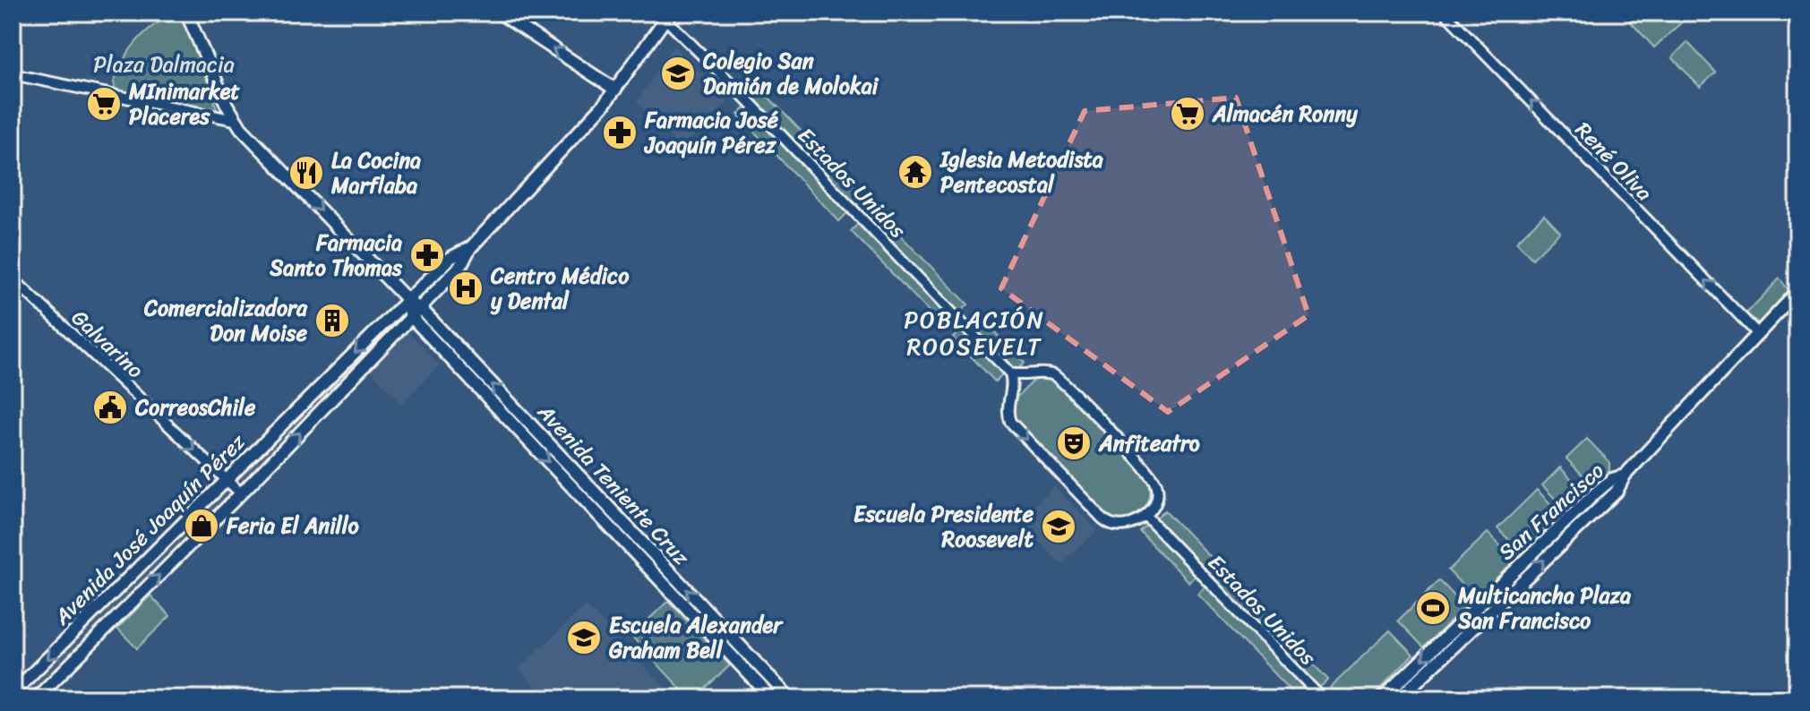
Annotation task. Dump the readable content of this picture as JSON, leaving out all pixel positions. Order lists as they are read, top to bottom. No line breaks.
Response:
{"streets":{"main road":["Avenida Teniente Cruz","San Francisco","Avenida José Joaquín Pérez"],"street":["René Oliva","Estados Unidos","Galvarino"]},"crossings":[["René Oliva","San Francisco"],["Estados Unidos","Avenida José Joaquín Pérez"],["Galvarino","Avenida José Joaquín Pérez"],["Avenida Teniente Cruz","Avenida José Joaquín Pérez"]],"one_way":["René Oliva","Galvarino"],"districts":["POBLACIÓN ROOSEVELT"],"parks":["Plaza Dalmacia"],"places":{"school or university":["Colegio San Damián de Molokai","Escuela Presidente Roosevelt","Escuela Alexander Graham Bell"],"supermarket":["MInimarket Placeres","Almacén Ronny"],"pharmacy":["Farmacia José Joaquín Pérez","Farmacia Santo Thomas"],"temple":["Iglesia Metodista Pentecostal"],"restaurant":["La Cocina Marflaba"],"hospital":["Centro Médico y Dental"],"building":["Comercializadora Don Moise"],"public building":["CorreosChile"],"theatre":["Anfiteatro"],"shop":["Feria El Anillo"],"sports":["Multicancha Plaza San Francisco"]}}
